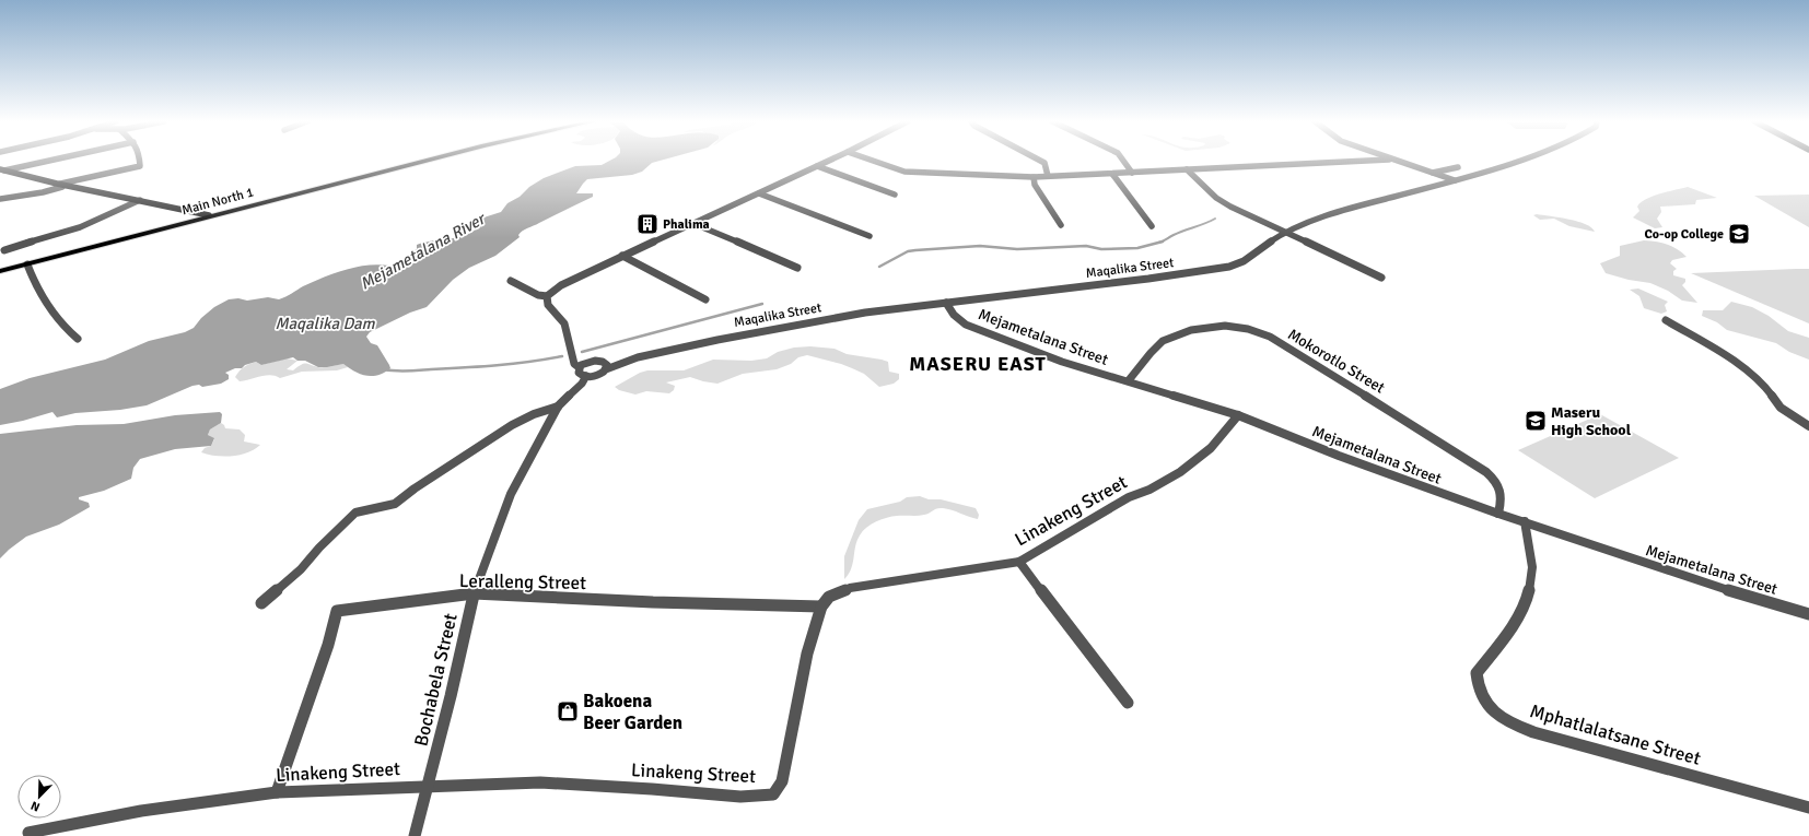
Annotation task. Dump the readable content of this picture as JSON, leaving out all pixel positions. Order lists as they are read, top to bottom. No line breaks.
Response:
{"streets":{"main road":["Main North 1"],"street":["Maqalika Street","Mejametalana Street","Mokorotlo Street","Linakeng Street","Leralleng Street","Bochabela Street","Mphatlalatsane Street"]},"crossings":[["Maqalika Street","Mejametalana Street"],["Maqalika Street","Bochabela Street"],["Mejametalana Street","Mokorotlo Street"],["Mejametalana Street","Linakeng Street"],["Mejametalana Street","Mphatlalatsane Street"],["Linakeng Street","Leralleng Street"],["Linakeng Street","Bochabela Street"],["Leralleng Street","Bochabela Street"]],"districts":["MASERU EAST"],"water":["Mejametalana River","Maqalika Dam"],"places":{"building":["Phalima"],"school or university":["Co-op College","Maseru High School"],"shop":["Bakoena Beer Garden"]},"north":"bottom left"}
